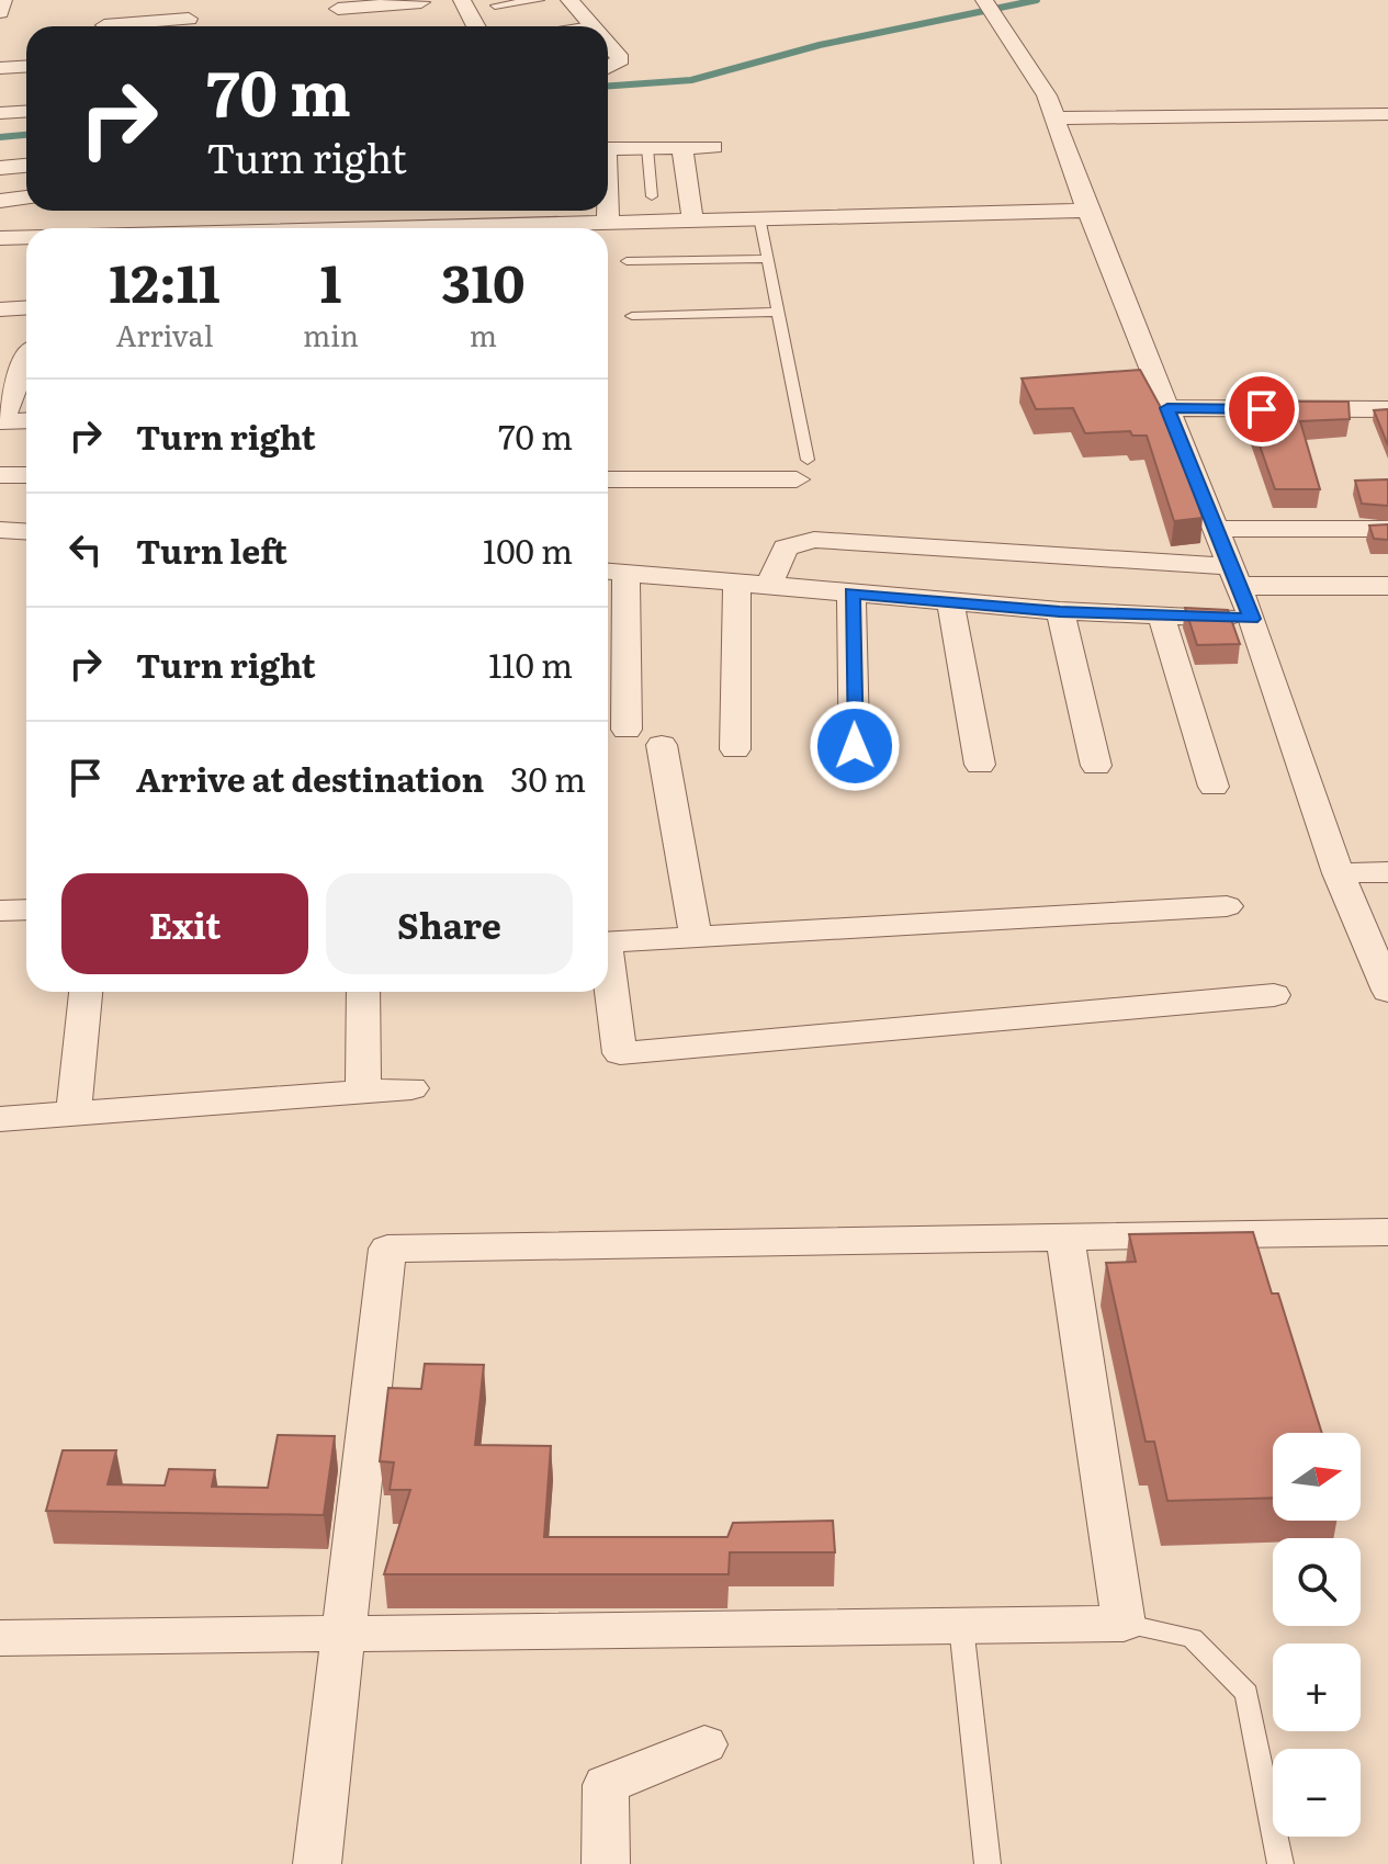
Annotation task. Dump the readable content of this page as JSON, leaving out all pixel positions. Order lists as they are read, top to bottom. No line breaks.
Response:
{"north":"right","page":{"turn":["70 m","Turn right"],"eta":["12:11","Arrival","1","min","310","m"],"list":[{"name":"Turn right","value":"70 m"},{"name":"Turn left","value":"100 m"},{"name":"Turn right","value":"110 m"},{"name":"Arrive at destination","value":"30 m"}],"buttons":["Exit","Share"],"map_buttons":["+","−"]}}
